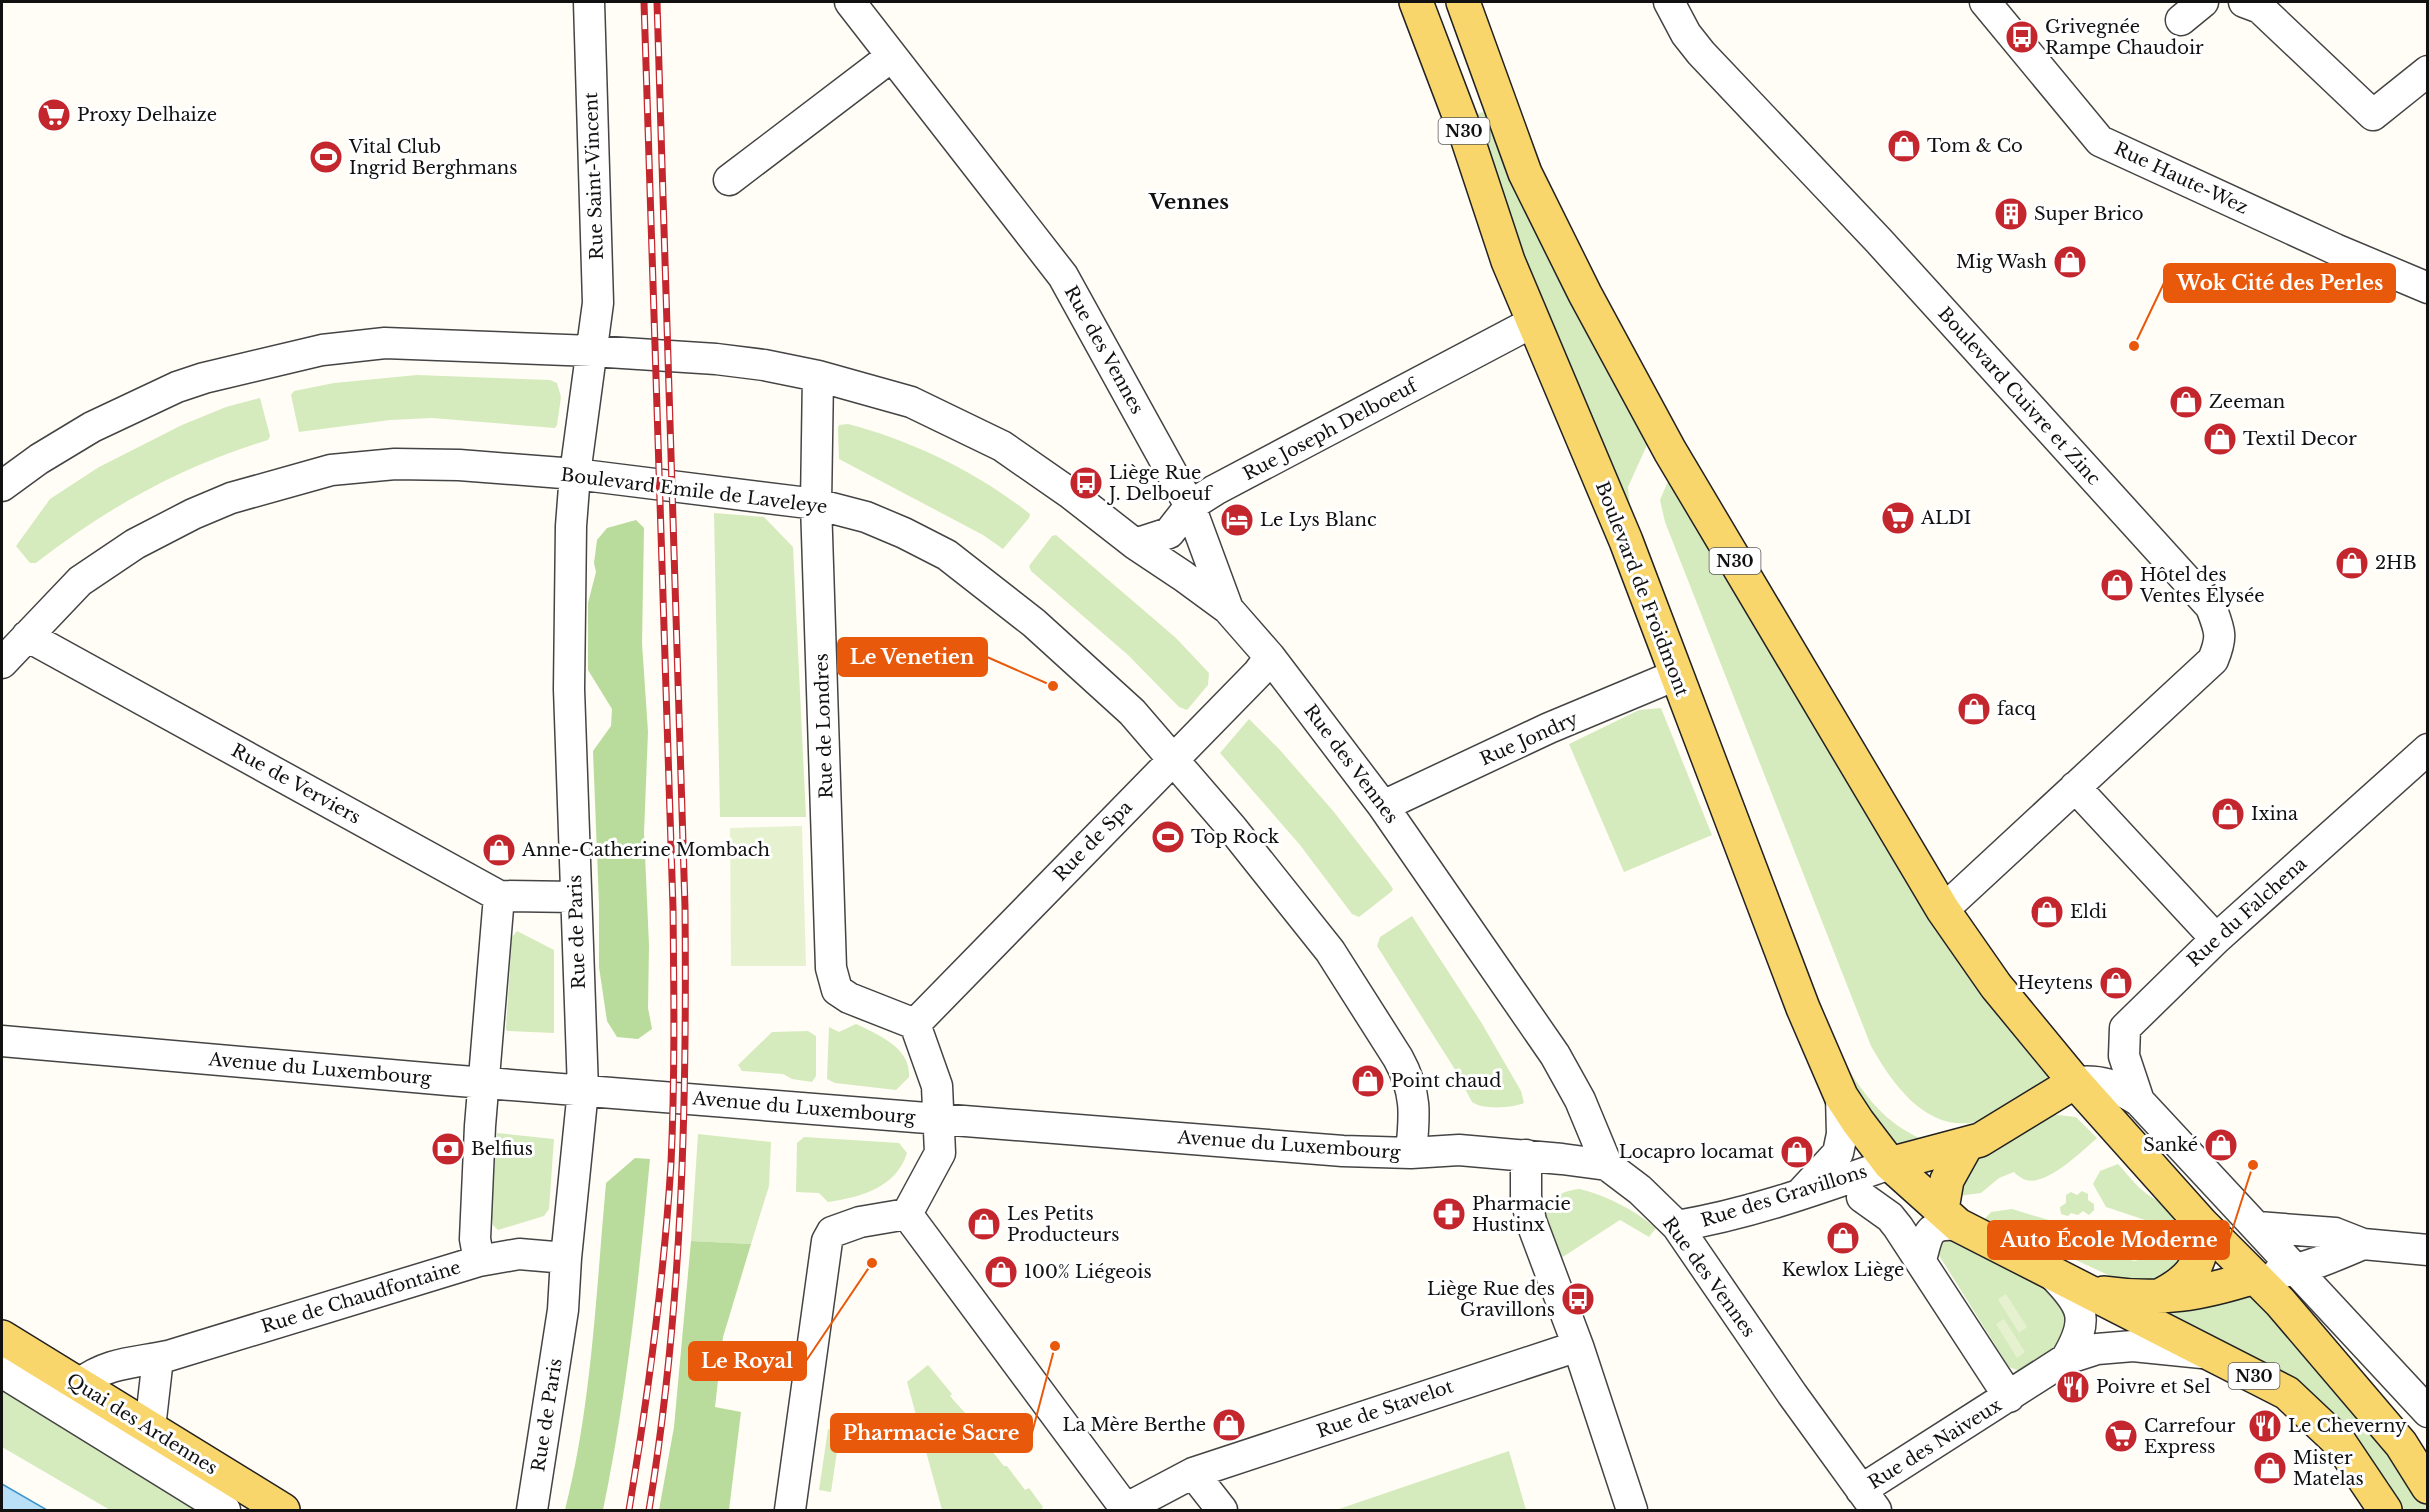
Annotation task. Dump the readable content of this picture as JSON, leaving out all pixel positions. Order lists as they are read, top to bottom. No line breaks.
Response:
{"streets":{"main road":["N30","Boulevard de Froidmont","Quai des Ardennes"],"street":["Rue Saint-Vincent","Rue Haute-Wez","Rue des Vennes","Boulevard Cuivre et Zinc","Rue Joseph Delboeuf","Boulevard Emile de Laveleye","Rue de Londres","Rue Jondry","Rue de Verviers","Rue de Spa","Rue du Falchena","Rue de Paris","Avenue du Luxembourg","Rue des Gravillons","Rue de Chaudfontaine","Rue de Stavelot","Rue des Naiveux"]},"crossings":[["N30","Boulevard Cuivre et Zinc"],["N30","Boulevard de Froidmont"],["N30","Rue des Gravillons"],["Rue Saint-Vincent","Rue de Paris"],["Rue des Vennes","Rue Joseph Delboeuf"],["Rue des Vennes","Rue Jondry"],["Rue des Vennes","Rue de Spa"],["Rue des Vennes","Avenue du Luxembourg"],["Rue des Vennes","Rue des Gravillons"],["Rue des Vennes","Rue des Naiveux"],["Rue Joseph Delboeuf","Boulevard de Froidmont"],["Boulevard Emile de Laveleye","Rue de Londres"],["Boulevard Emile de Laveleye","Rue de Verviers"],["Boulevard Emile de Laveleye","Rue de Spa"],["Boulevard Emile de Laveleye","Rue de Paris"],["Boulevard Emile de Laveleye","Avenue du Luxembourg"],["Boulevard de Froidmont","Rue Jondry"],["Boulevard de Froidmont","Rue des Gravillons"],["Rue de Londres","Rue de Spa"],["Rue de Verviers","Rue de Paris"],["Rue de Paris","Avenue du Luxembourg"],["Rue de Paris","Rue de Chaudfontaine"],["Rue de Chaudfontaine","Quai des Ardennes"]],"districts":["Vennes"],"places":{"bus stop":["Grivegnée Rampe Chaudoir","Liège Rue J. Delboeuf","Liège Rue des Gravillons"],"supermarket":["Proxy Delhaize","ALDI","Carrefour Express"],"shop":["Tom & Co","Mig Wash","Zeeman","Textil Decor","2HB","Hôtel des Ventes Élysée","facq","Ixina","Anne-Catherine Mombach","Eldi","Heytens","Point chaud","Sanké","Locapro locamat","Les Petits Producteurs","Kewlox Liège","100% Liégeois","La Mère Berthe","Mister Matelas"],"sports":["Vital Club Ingrid Berghmans","Top Rock"],"building":["Super Brico"],"other":["Wok Cité des Perles","Le Venetien","Auto École Moderne","Le Royal","Pharmacie Sacre"],"hotel":["Le Lys Blanc"],"bank":["Belfius"],"pharmacy":["Pharmacie Hustinx"],"restaurant":["Poivre et Sel","Le Cheverny"]}}
